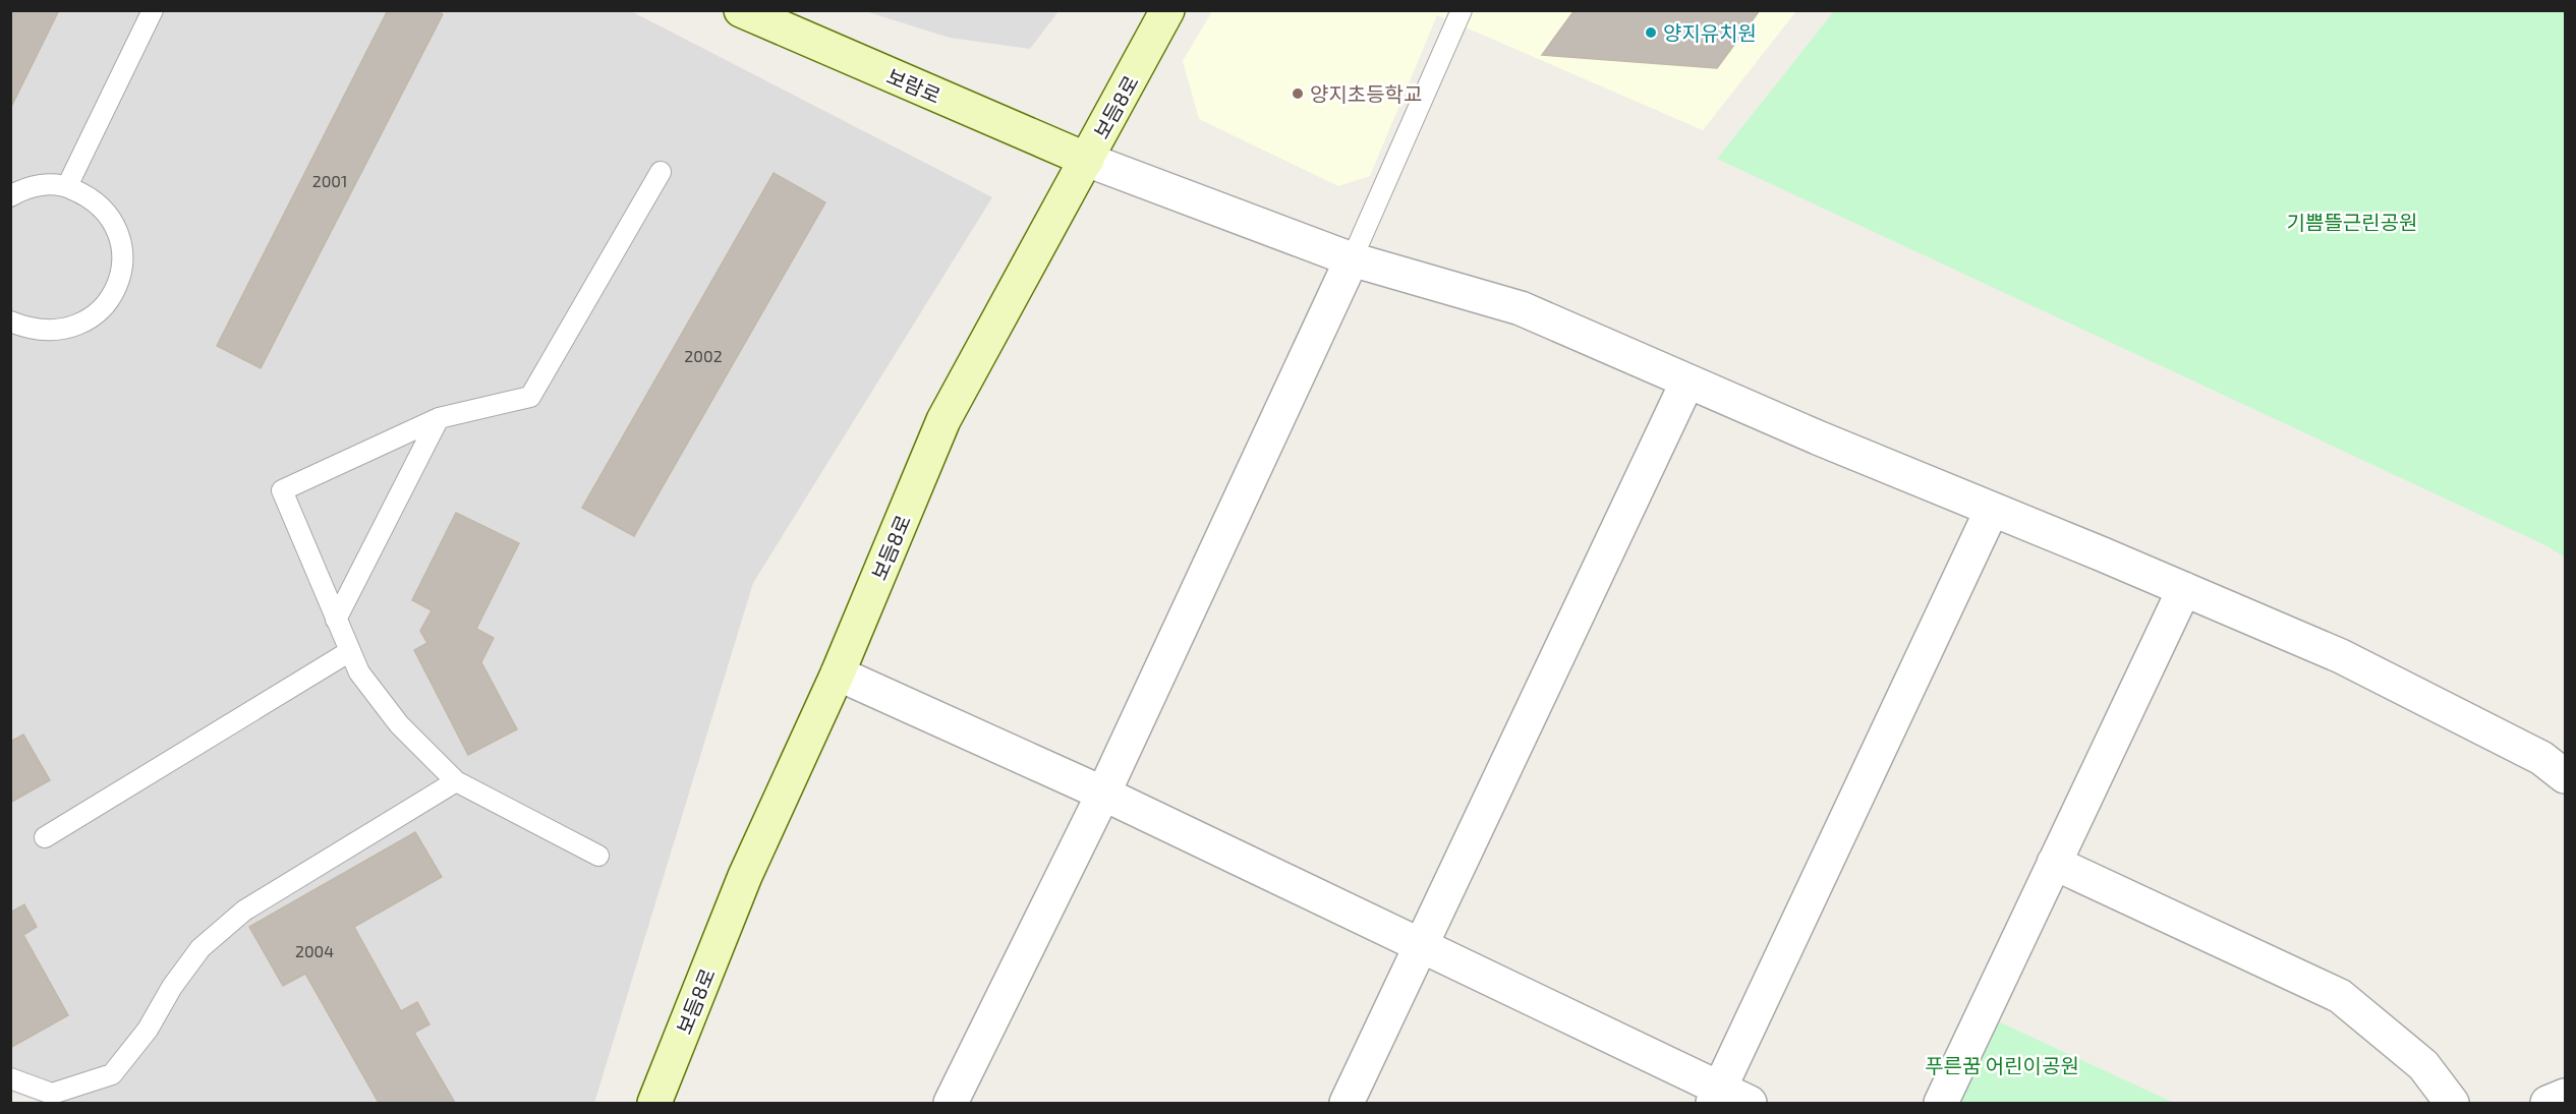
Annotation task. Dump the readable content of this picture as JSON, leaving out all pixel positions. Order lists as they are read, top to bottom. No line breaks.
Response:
{"streets":{"street":["보람로","보듬8로"]},"crossings":[["보람로","보듬8로"]],"parks":["기쁨뜰근린공원","푸른꿈 어린이공원"],"places":["양지유치원","양지초등학교"],"house_numbers":["2001","2002","2004"]}
